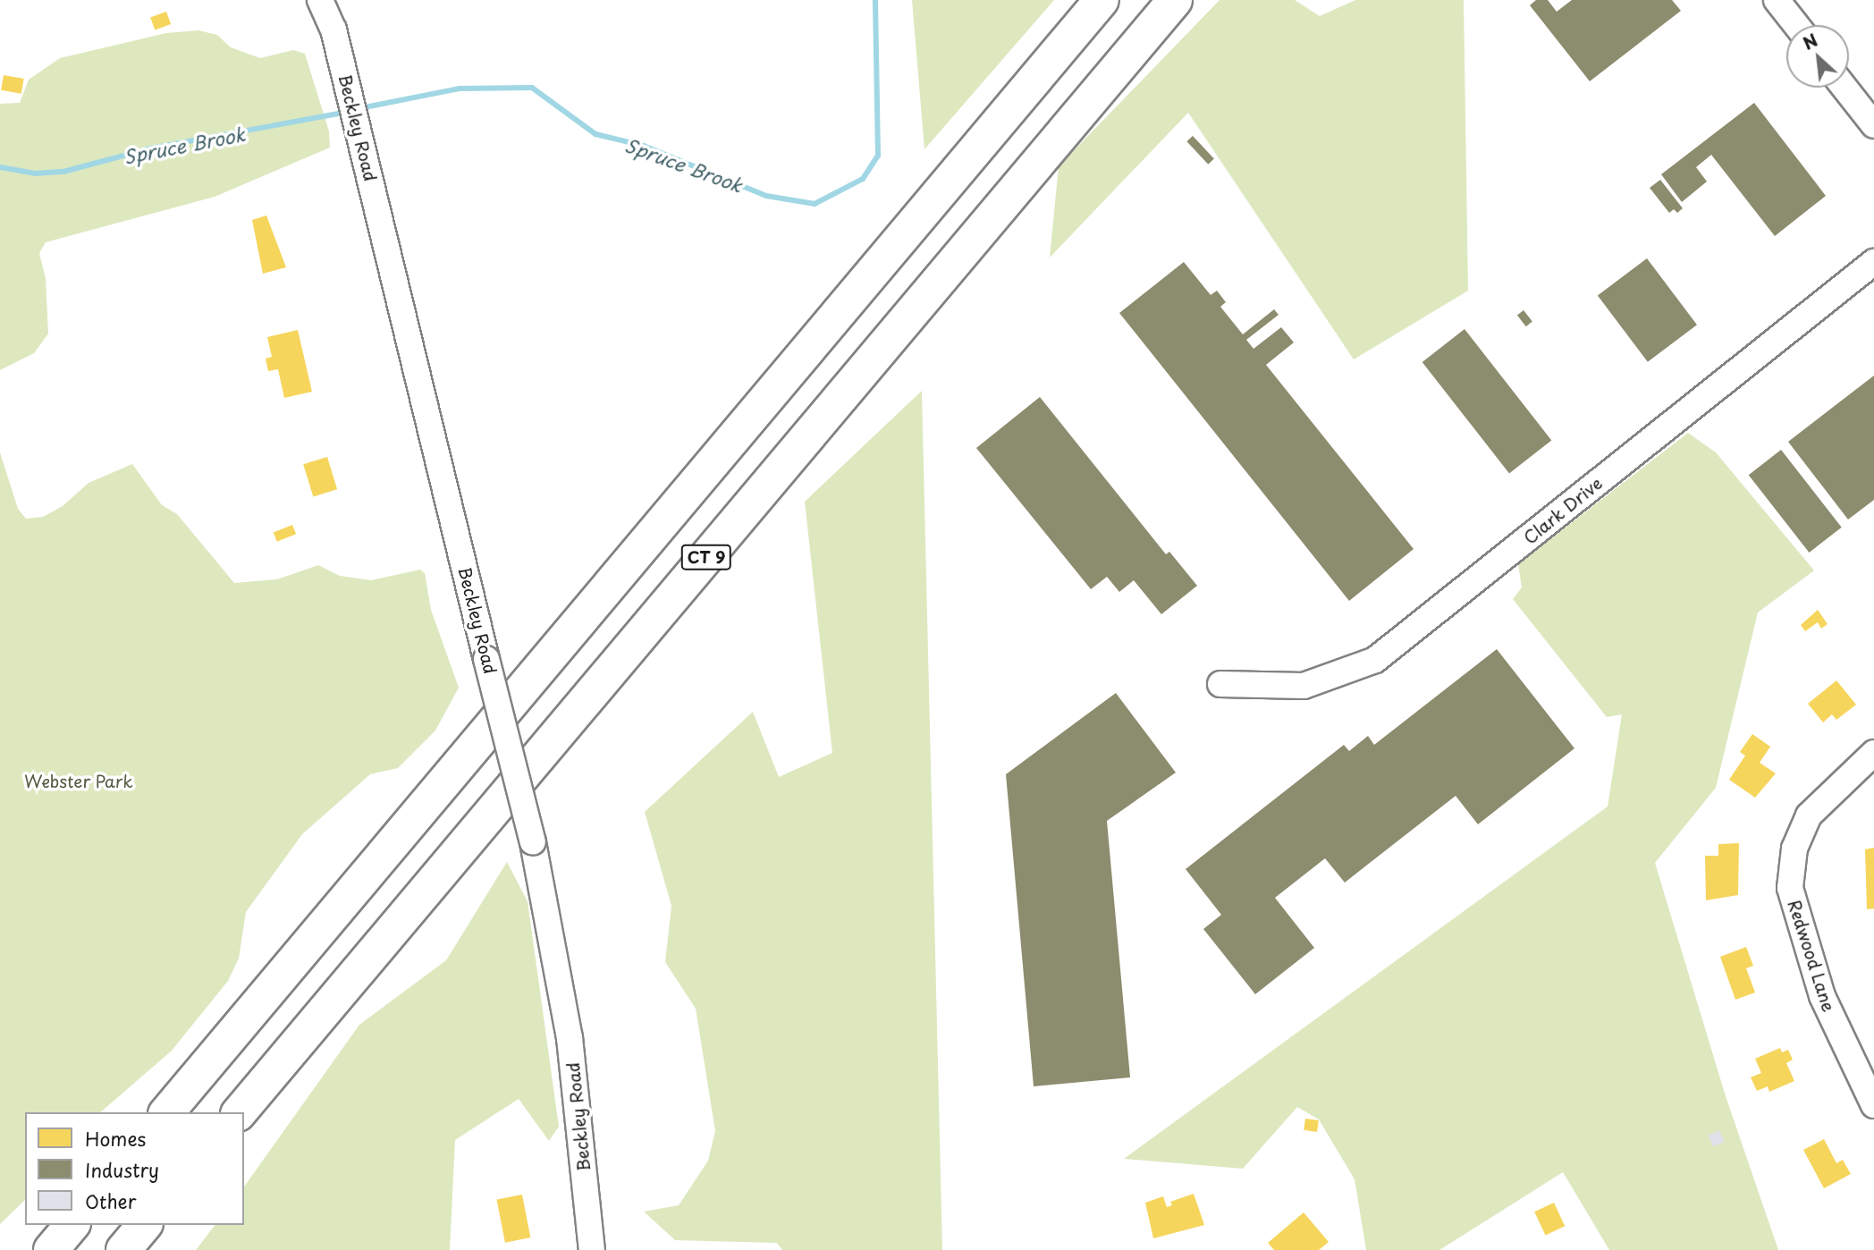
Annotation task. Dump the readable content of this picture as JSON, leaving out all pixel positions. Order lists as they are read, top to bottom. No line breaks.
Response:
{"streets":{"highway":["CT 9"],"street":["Beckley Road","Clark Drive","Redwood Lane"]},"water":["Spruce Brook"],"parks":["Webster Park"],"legend":["Homes","Industry","Other"],"north":"top left"}
